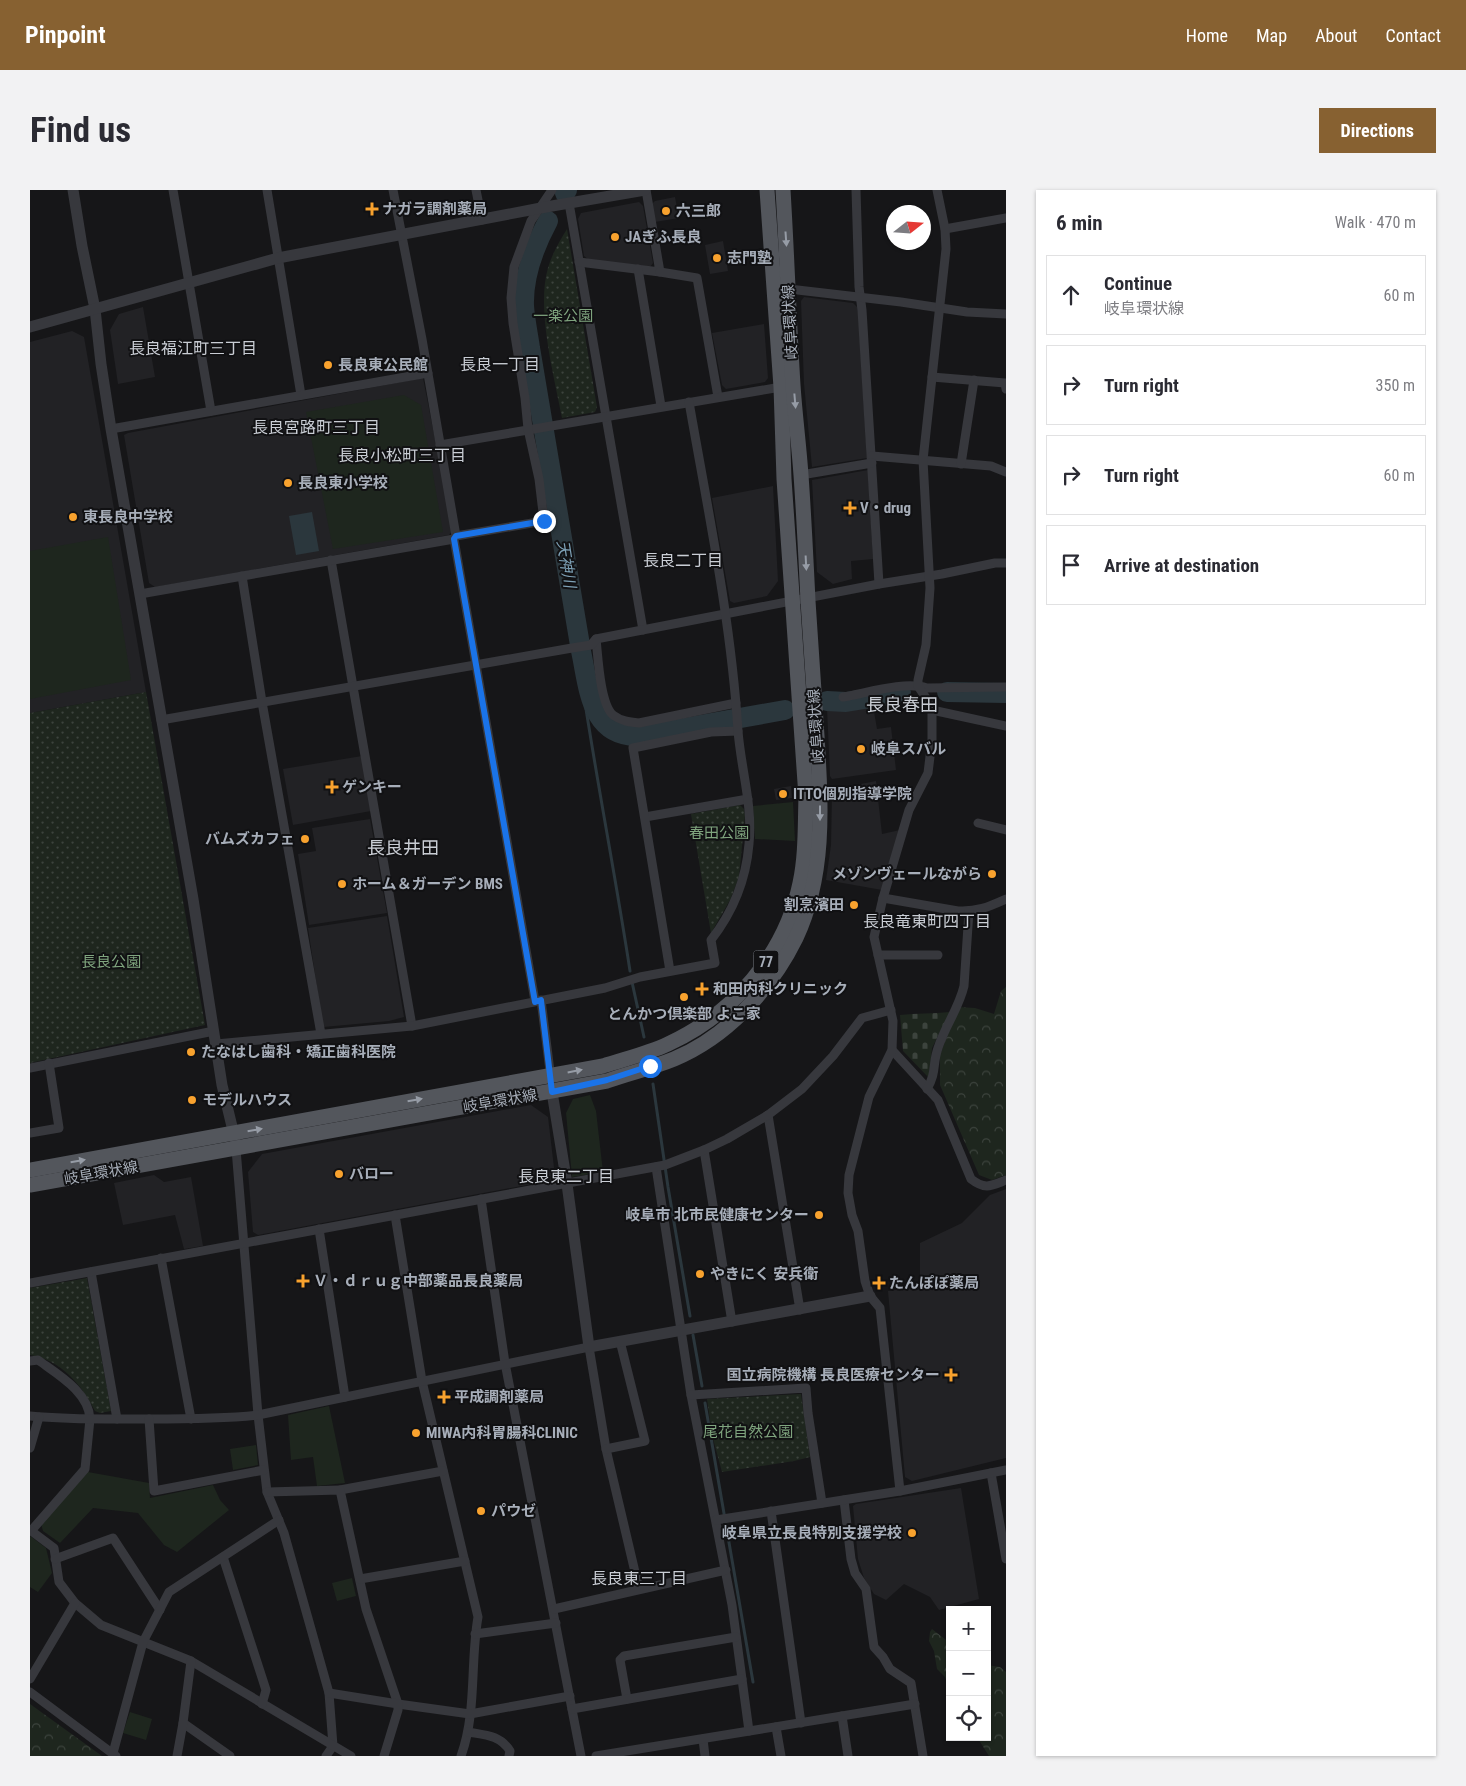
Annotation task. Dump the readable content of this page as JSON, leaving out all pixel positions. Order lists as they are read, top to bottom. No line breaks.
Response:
{"streets":{"main road":["岐阜環状線","77"]},"districts":["長良福江町三丁目","長良一丁目","長良宮路町三丁目","長良小松町三丁目","長良二丁目","長良春田","長良井田","長良竜東町四丁目","長良東二丁目","長良東三丁目"],"water":["天神川"],"parks":["一楽公園","春田公園","長良公園","尾花自然公園"],"places":{"health":["ナガラ調剤薬局","V・drug","ゲンキー","和田内科クリニック","Ｖ・ｄｒｕｇ中部薬品長良薬局","たんぽぽ薬局","国立病院機構 長良医療センター","平成調剤薬局"],"other":["六三郎","JAぎふ長良","志門塾","長良東公民館","長良東小学校","東長良中学校","岐阜スバル","ITTO個別指導学院","バムズカフェ","メゾンヴェールながら","ホーム＆ガーデン BMS","割烹濱田","とんかつ倶楽部 よこ家","たなはし歯科・矯正歯科医院","モデルハウス","バロー","岐阜市 北市民健康センター","やきにく 安兵衛","MIWA内科胃腸科CLINIC","パウゼ","岐阜県立長良特別支援学校"]},"north":"right","page":{"header":"Pinpoint","nav":["Home","Map","About","Contact"],"buttons":"Directions","title":"Find us","heading":["6 min","Walk · 470 m"],"list":[["Continue","岐阜環状線","60 m"],["Turn right","350 m"],["Turn right","60 m"],"Arrive at destination"],"map_buttons":["+","−"]}}
